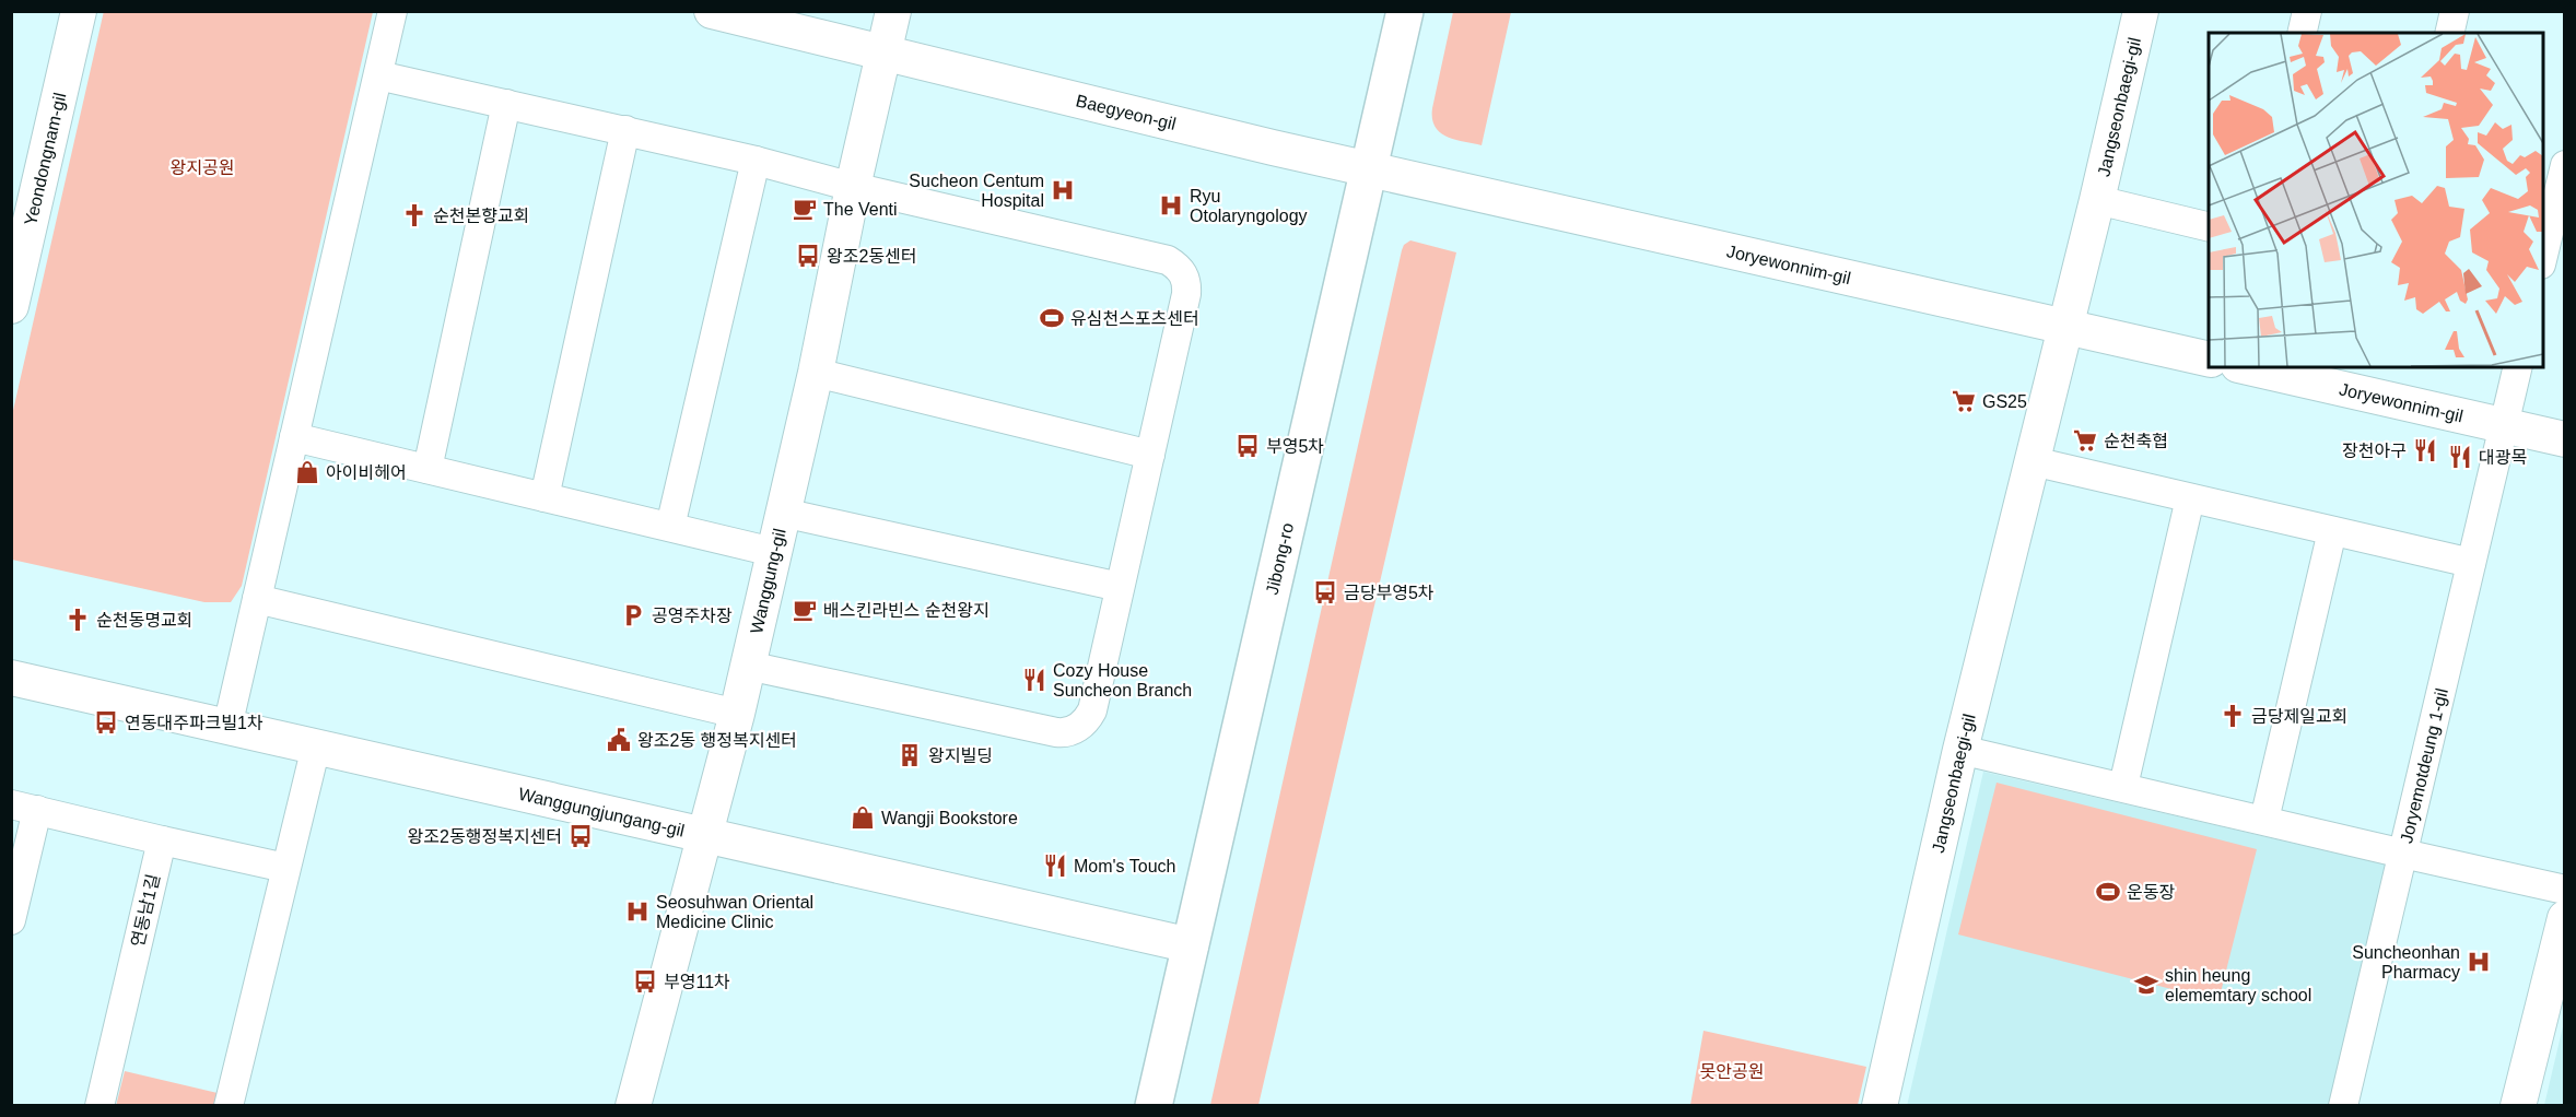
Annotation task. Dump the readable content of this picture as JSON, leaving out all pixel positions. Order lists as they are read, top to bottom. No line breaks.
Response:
{"streets":{"main road":["Jibong-ro"],"street":["Jangseonbaegi-gil","Baegyeon-gil","Yeondongnam-gil","Joryewonnim-gil","Wanggung-gil","Joryemotdeung 1-gil","Wanggungjungang-gil","연동남1길"]},"crossings":[["Jangseonbaegi-gil","Joryewonnim-gil"],["Baegyeon-gil","Joryewonnim-gil"],["Baegyeon-gil","Jibong-ro"],["Baegyeon-gil","Wanggung-gil"],["Joryewonnim-gil","Jibong-ro"],["Joryewonnim-gil","Joryemotdeung 1-gil"],["Jibong-ro","Wanggungjungang-gil"],["Wanggung-gil","Wanggungjungang-gil"]],"parks":["왕지공원","못안공원"],"places":{"hospital":["Sucheon Centum Hospital","Ryu Otolaryngology","Seosuhwan Oriental Medicine Clinic","Suncheonhan Pharmacy"],"cafe":["The Venti","배스킨라빈스 순천왕지"],"church":["순천본향교회","순천동명교회","금당제일교회"],"bus stop":["왕조2동센터","부영5차","금당부영5차","연동대주파크빌1차","왕조2동행정복지센터","부영11차"],"sports":["유심천스포츠센터","운동장"],"supermarket":["GS25","순천축협"],"restaurant":["장천아구","대광목","Cozy House Suncheon Branch","Mom's Touch"],"shop":["아이비헤어","Wangji Bookstore"],"parking":["공영주차장"],"public building":["왕조2동 행정복지센터"],"building":["왕지빌딩"],"school or university":["shin heung elememtary school"]}}
